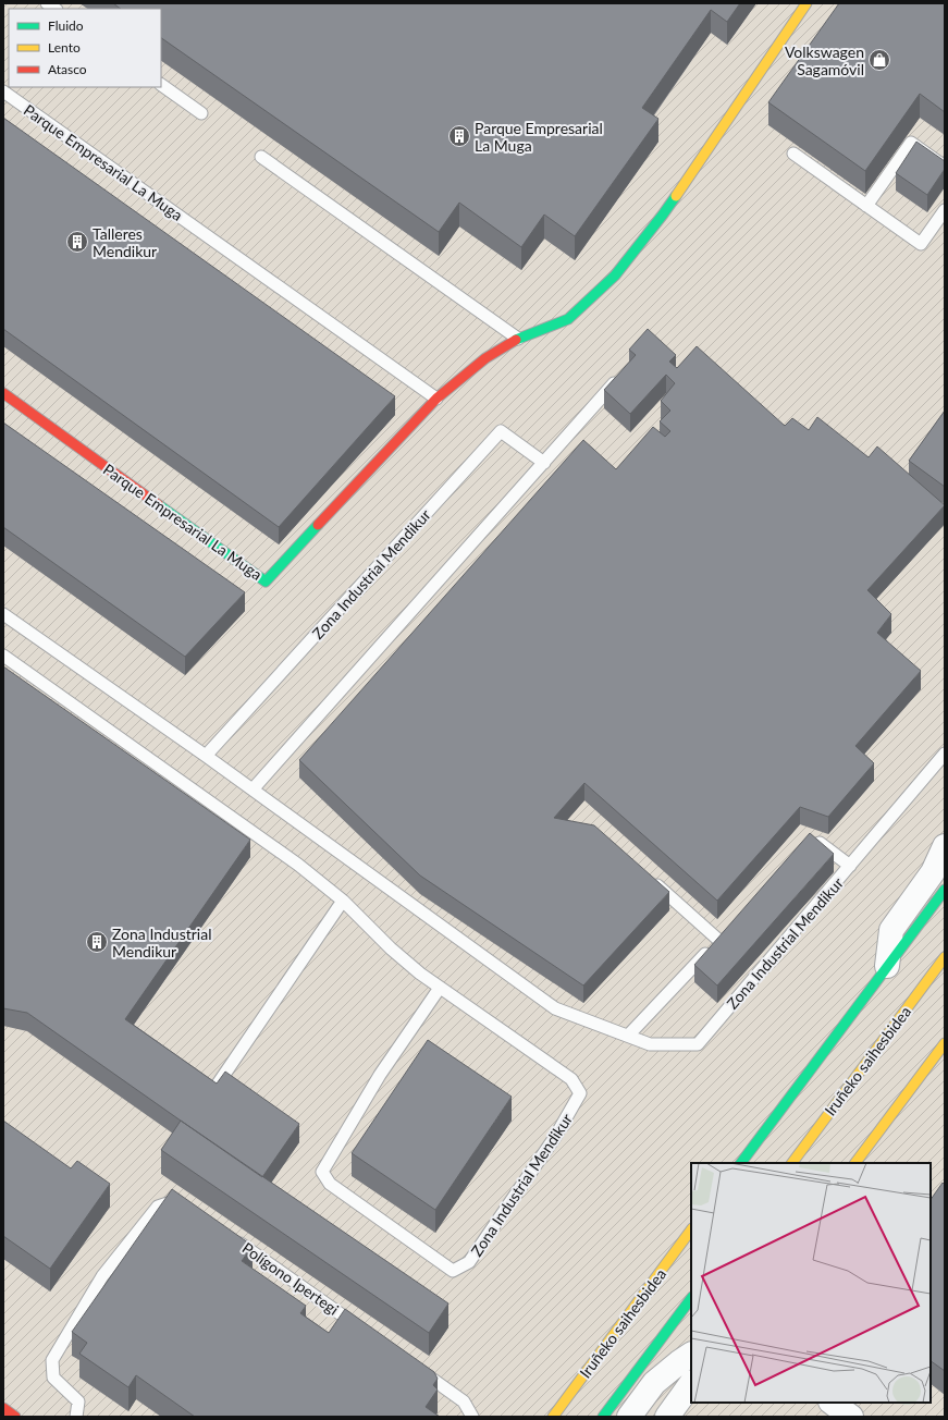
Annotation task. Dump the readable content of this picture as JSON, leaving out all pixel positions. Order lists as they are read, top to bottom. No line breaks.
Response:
{"streets":{"main road":["Parque Empresarial La Muga","Iruñeko saihesbidea"],"lane":["Zona Industrial Mendikur","Polígono Ipertegi"]},"places":{"shop":["Volkswagen Sagamóvil"],"building":["Parque Empresarial La Muga","Talleres Mendikur","Zona Industrial Mendikur"]},"legend":["Fluido","Lento","Atasco"]}
